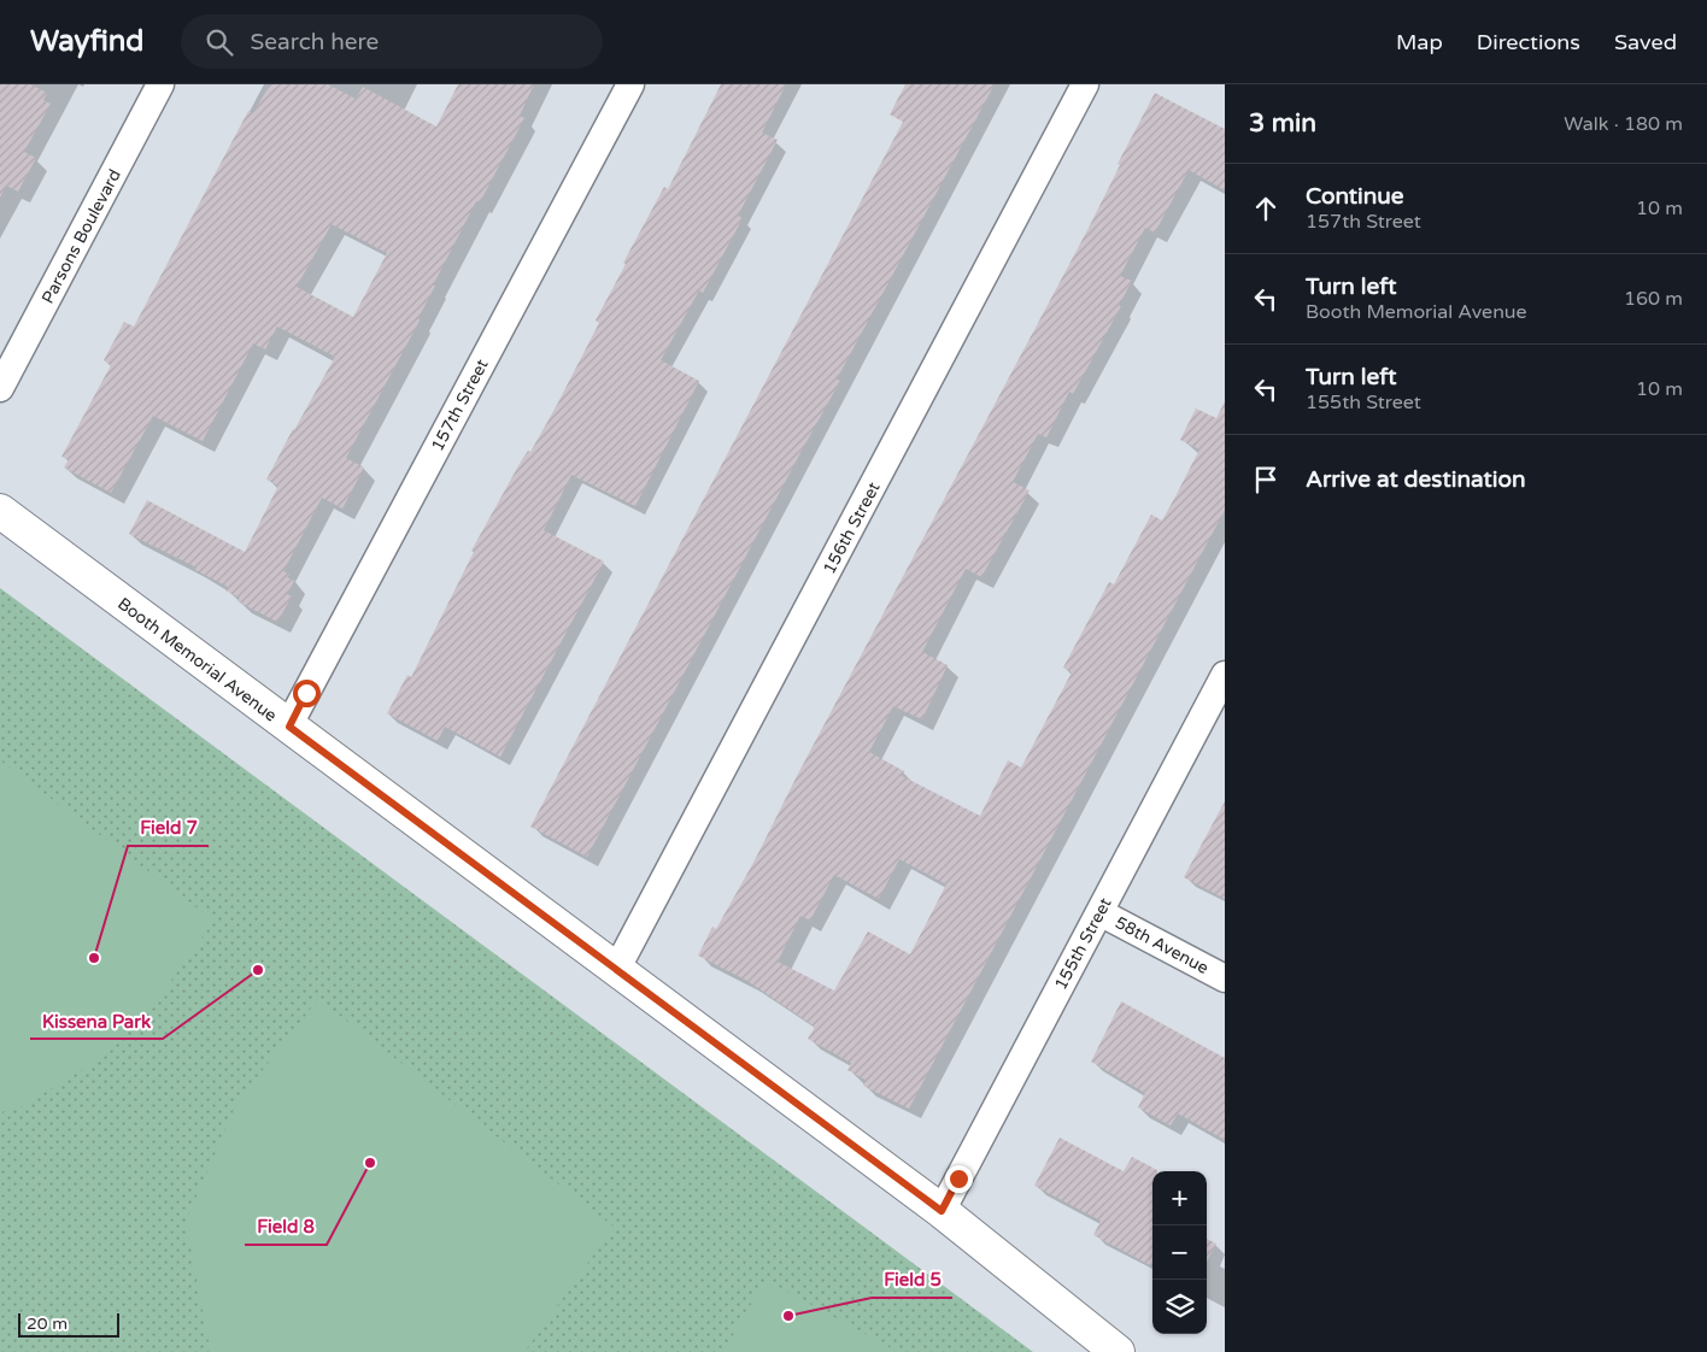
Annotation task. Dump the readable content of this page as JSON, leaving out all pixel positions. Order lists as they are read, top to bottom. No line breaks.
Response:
{"streets":{"street":["Parsons Boulevard","157th Street","156th Street","Booth Memorial Avenue","155th Street","58th Avenue"]},"crossings":[["157th Street","Booth Memorial Avenue"],["156th Street","Booth Memorial Avenue"],["Booth Memorial Avenue","155th Street"],["155th Street","58th Avenue"]],"places":["Field 7","Kissena Park","Field 8","Field 5"],"scale_bar":"20 m","page":{"header":"Wayfind","search":"Search here","nav":["Map","Directions","Saved"],"heading":["3 min","Walk · 180 m"],"list":[["Continue","157th Street","10 m"],["Turn left","Booth Memorial Avenue","160 m"],["Turn left","155th Street","10 m"],"Arrive at destination"],"map_buttons":["+","−"],"scale":"20 m"}}
